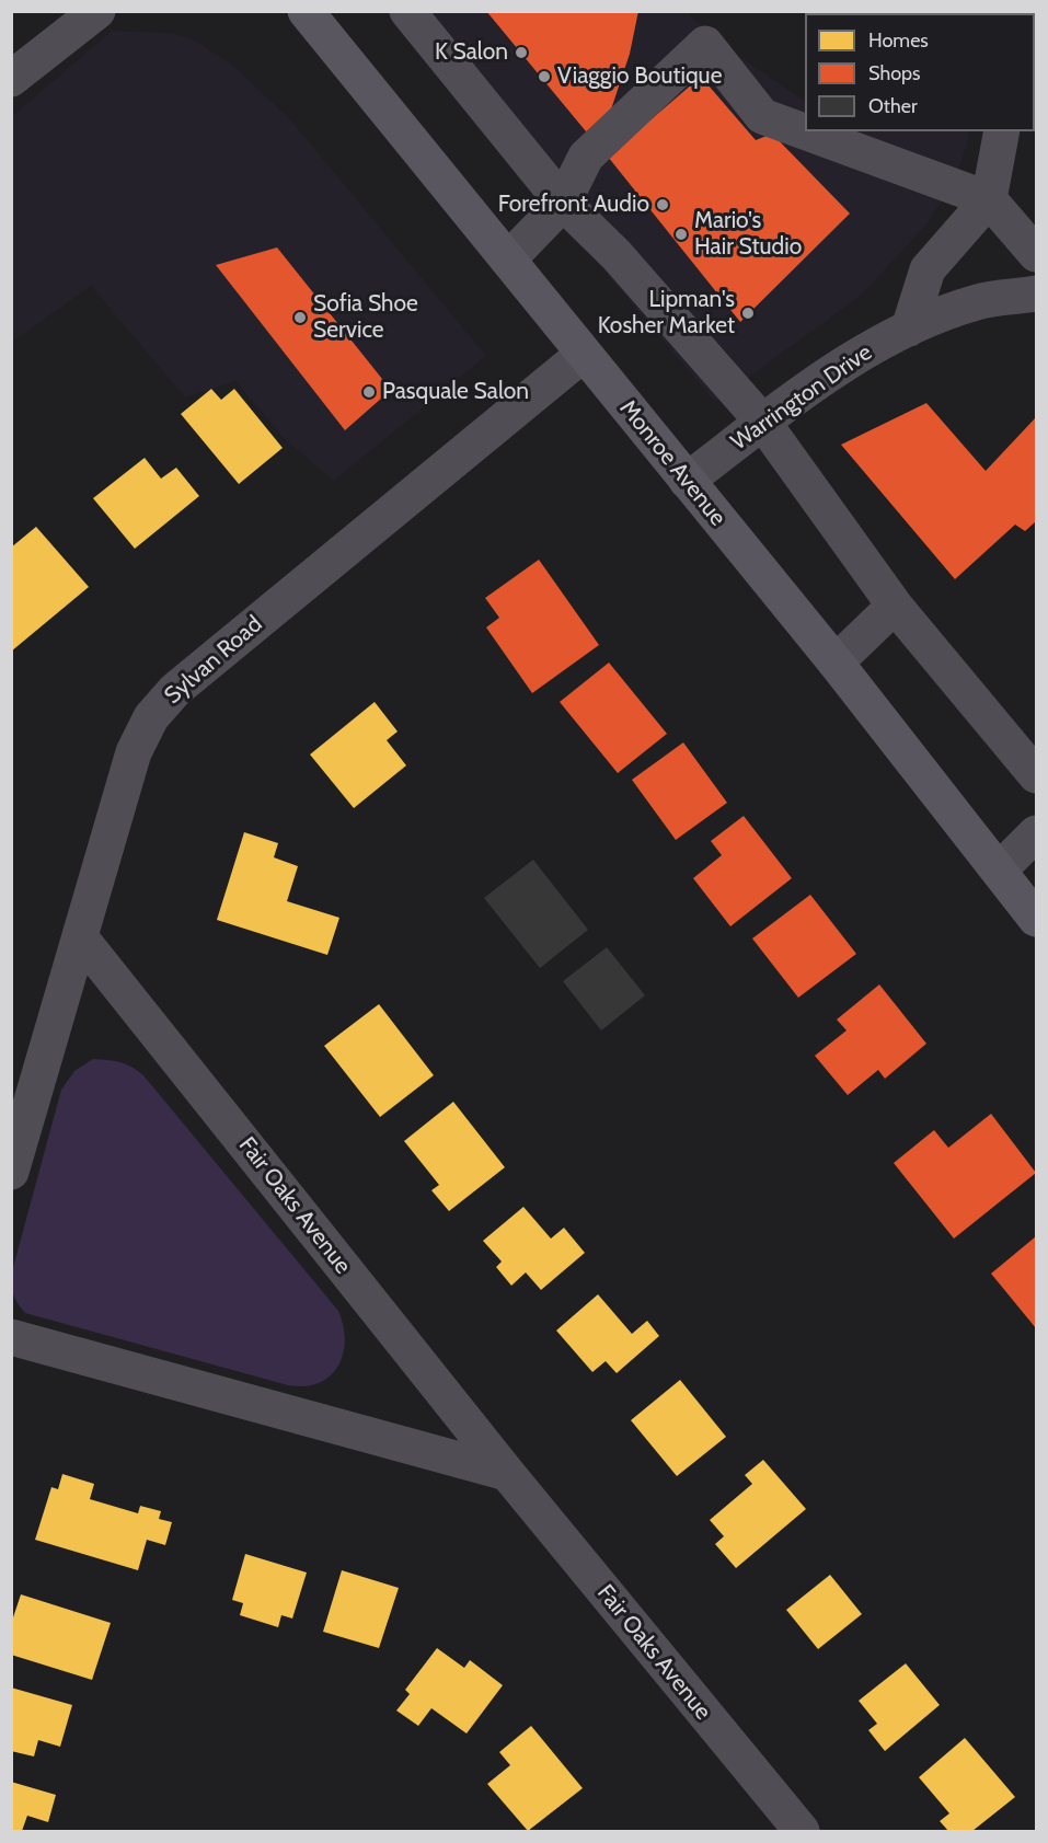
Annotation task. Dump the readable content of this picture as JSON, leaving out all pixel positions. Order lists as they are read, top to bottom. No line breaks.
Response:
{"streets":{"main road":["Monroe Avenue"],"street":["Warrington Drive","Sylvan Road","Fair Oaks Avenue"]},"crossings":[["Warrington Drive","Monroe Avenue"],["Monroe Avenue","Sylvan Road"],["Sylvan Road","Fair Oaks Avenue"]],"places":["K Salon","Viaggio Boutique","Forefront Audio","Mario's Hair Studio","Lipman's Kosher Market","Sofia Shoe Service","Pasquale Salon"],"legend":["Homes","Shops","Other"]}
